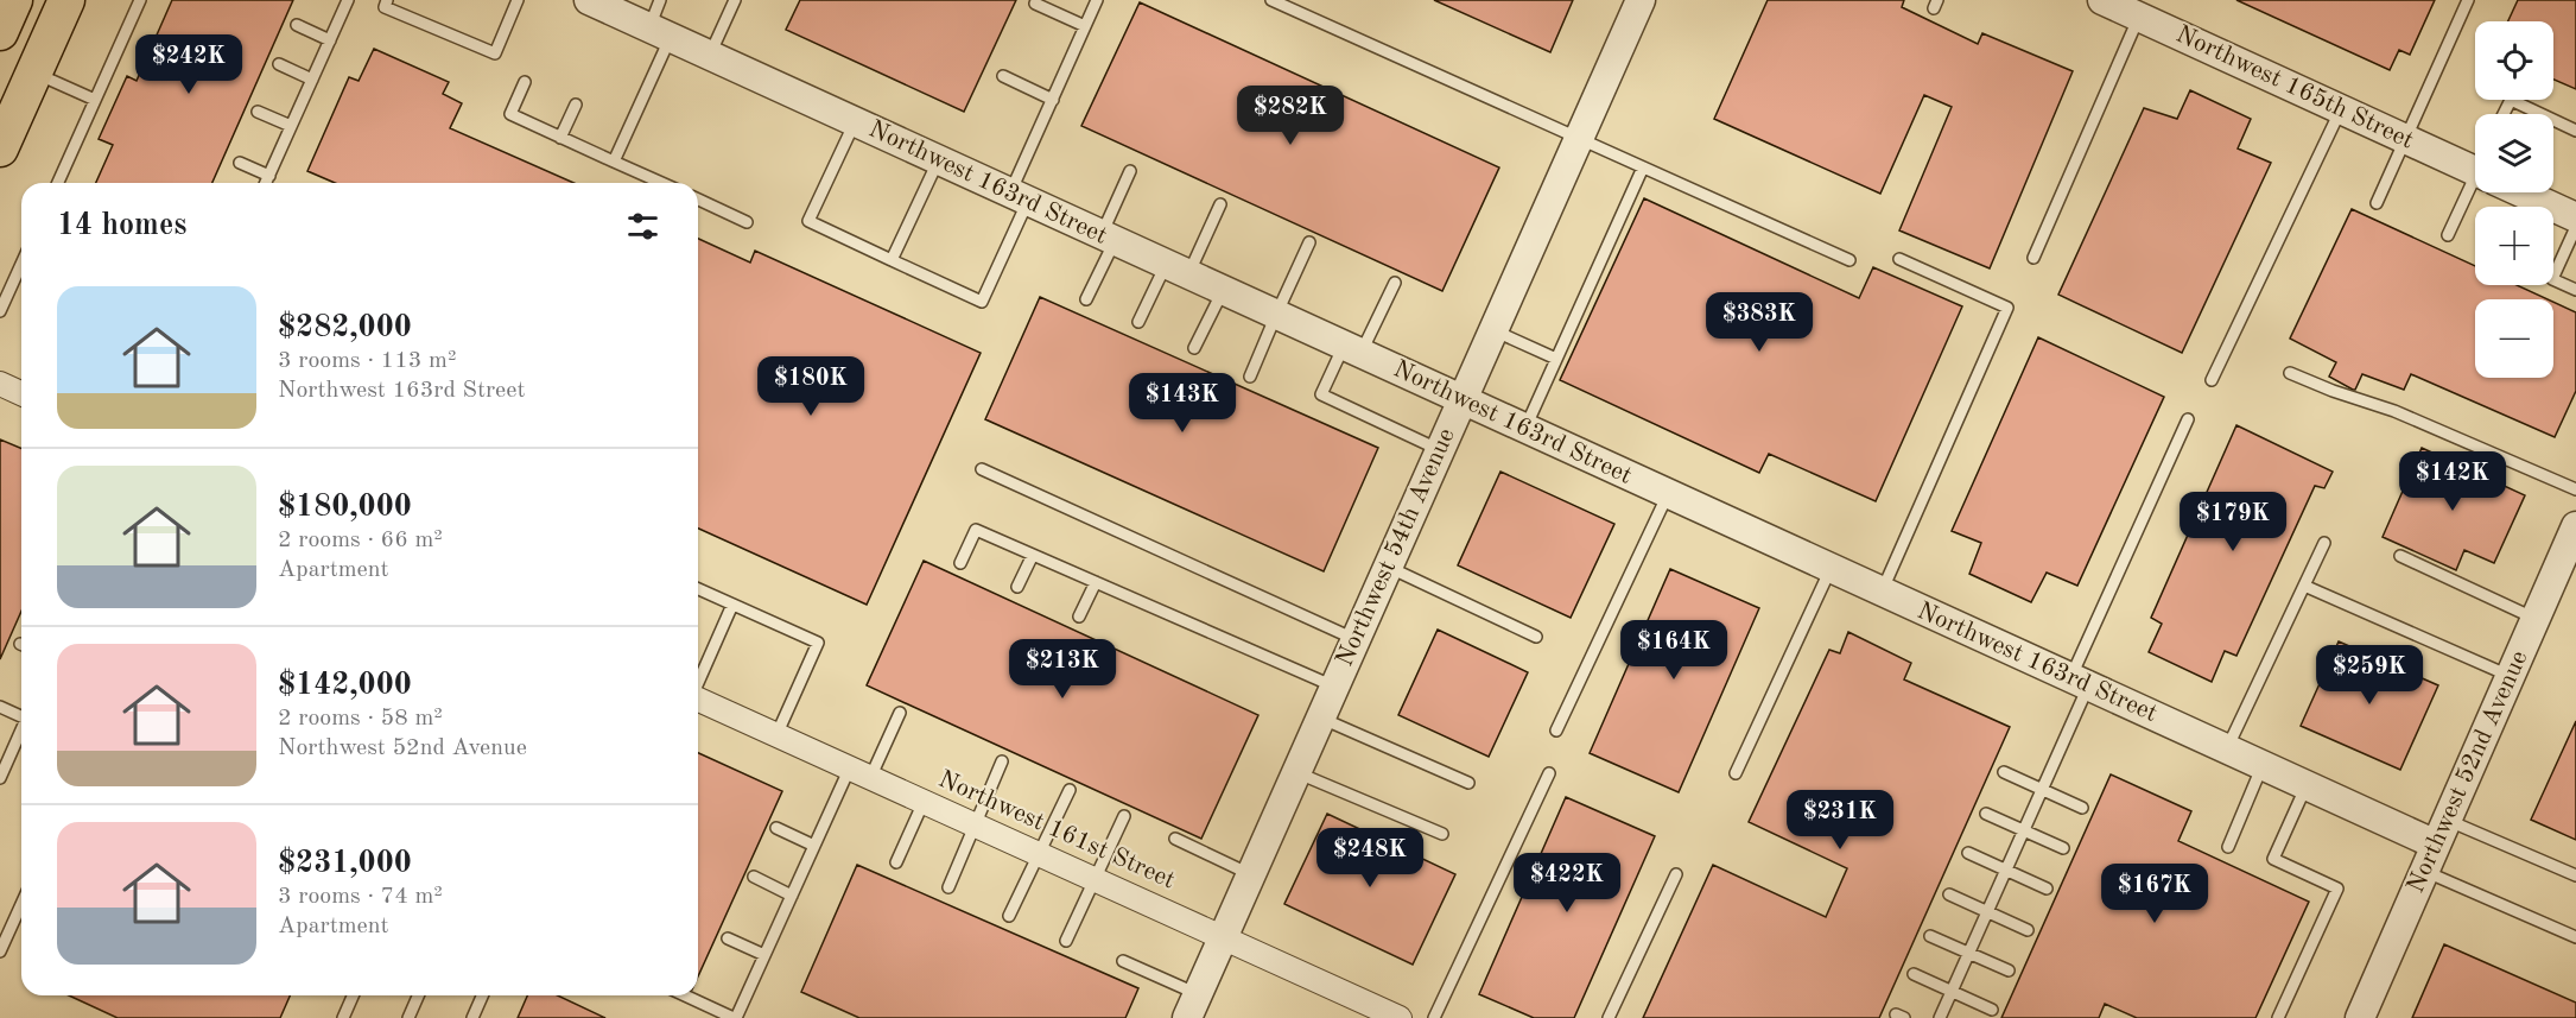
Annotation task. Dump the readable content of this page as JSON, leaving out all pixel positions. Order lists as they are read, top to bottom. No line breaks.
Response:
{"streets":{"street":["Northwest 165th Street","Northwest 163rd Street","Northwest 54th Avenue","Northwest 52nd Avenue","Northwest 161st Street"]},"crossings":[["Northwest 163rd Street","Northwest 54th Avenue"],["Northwest 163rd Street","Northwest 52nd Avenue"],["Northwest 54th Avenue","Northwest 161st Street"]],"page":{"map_buttons":["+","−"],"price":["$242K","$282K","$383K","$180K","$143K","$142K","$179K","$164K","$213K","$259K","$231K","$248K","$422K","$167K"],"heading":"14 homes","list":[{"name":"$282,000","note":"3 rooms · 113 m² · Northwest 163rd Street"},{"name":"$180,000","note":"2 rooms · 66 m² · Apartment"},{"name":"$142,000","note":"2 rooms · 58 m² · Northwest 52nd Avenue"},{"name":"$231,000","note":"3 rooms · 74 m² · Apartment"}]}}
